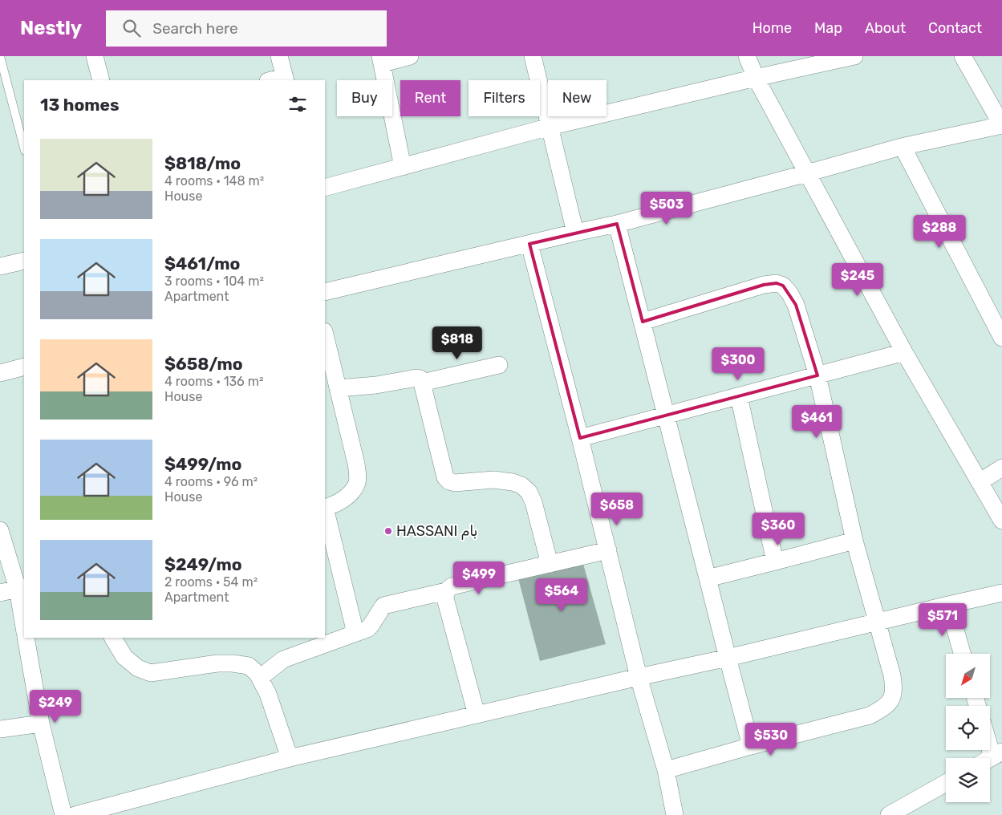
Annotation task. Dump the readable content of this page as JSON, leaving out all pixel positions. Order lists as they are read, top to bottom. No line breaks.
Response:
{"places":["HASSANI بام"],"north":"bottom left","page":{"header":"Nestly","search":"Search here","nav":["Home","Map","About","Contact"],"chip":["Buy","Rent","Filters","New"],"heading":"13 homes","list":[{"name":"$818/mo","note":"4 rooms · 148 m² · House"},{"name":"$461/mo","note":"3 rooms · 104 m² · Apartment"},{"name":"$658/mo","note":"4 rooms · 136 m² · House"},{"name":"$499/mo","note":"4 rooms · 96 m² · House"},{"name":"$249/mo","note":"2 rooms · 54 m² · Apartment"}],"price":["$503","$288","$245","$818","$300","$461","$658","$360","$499","$564","$571","$249","$530"]}}
